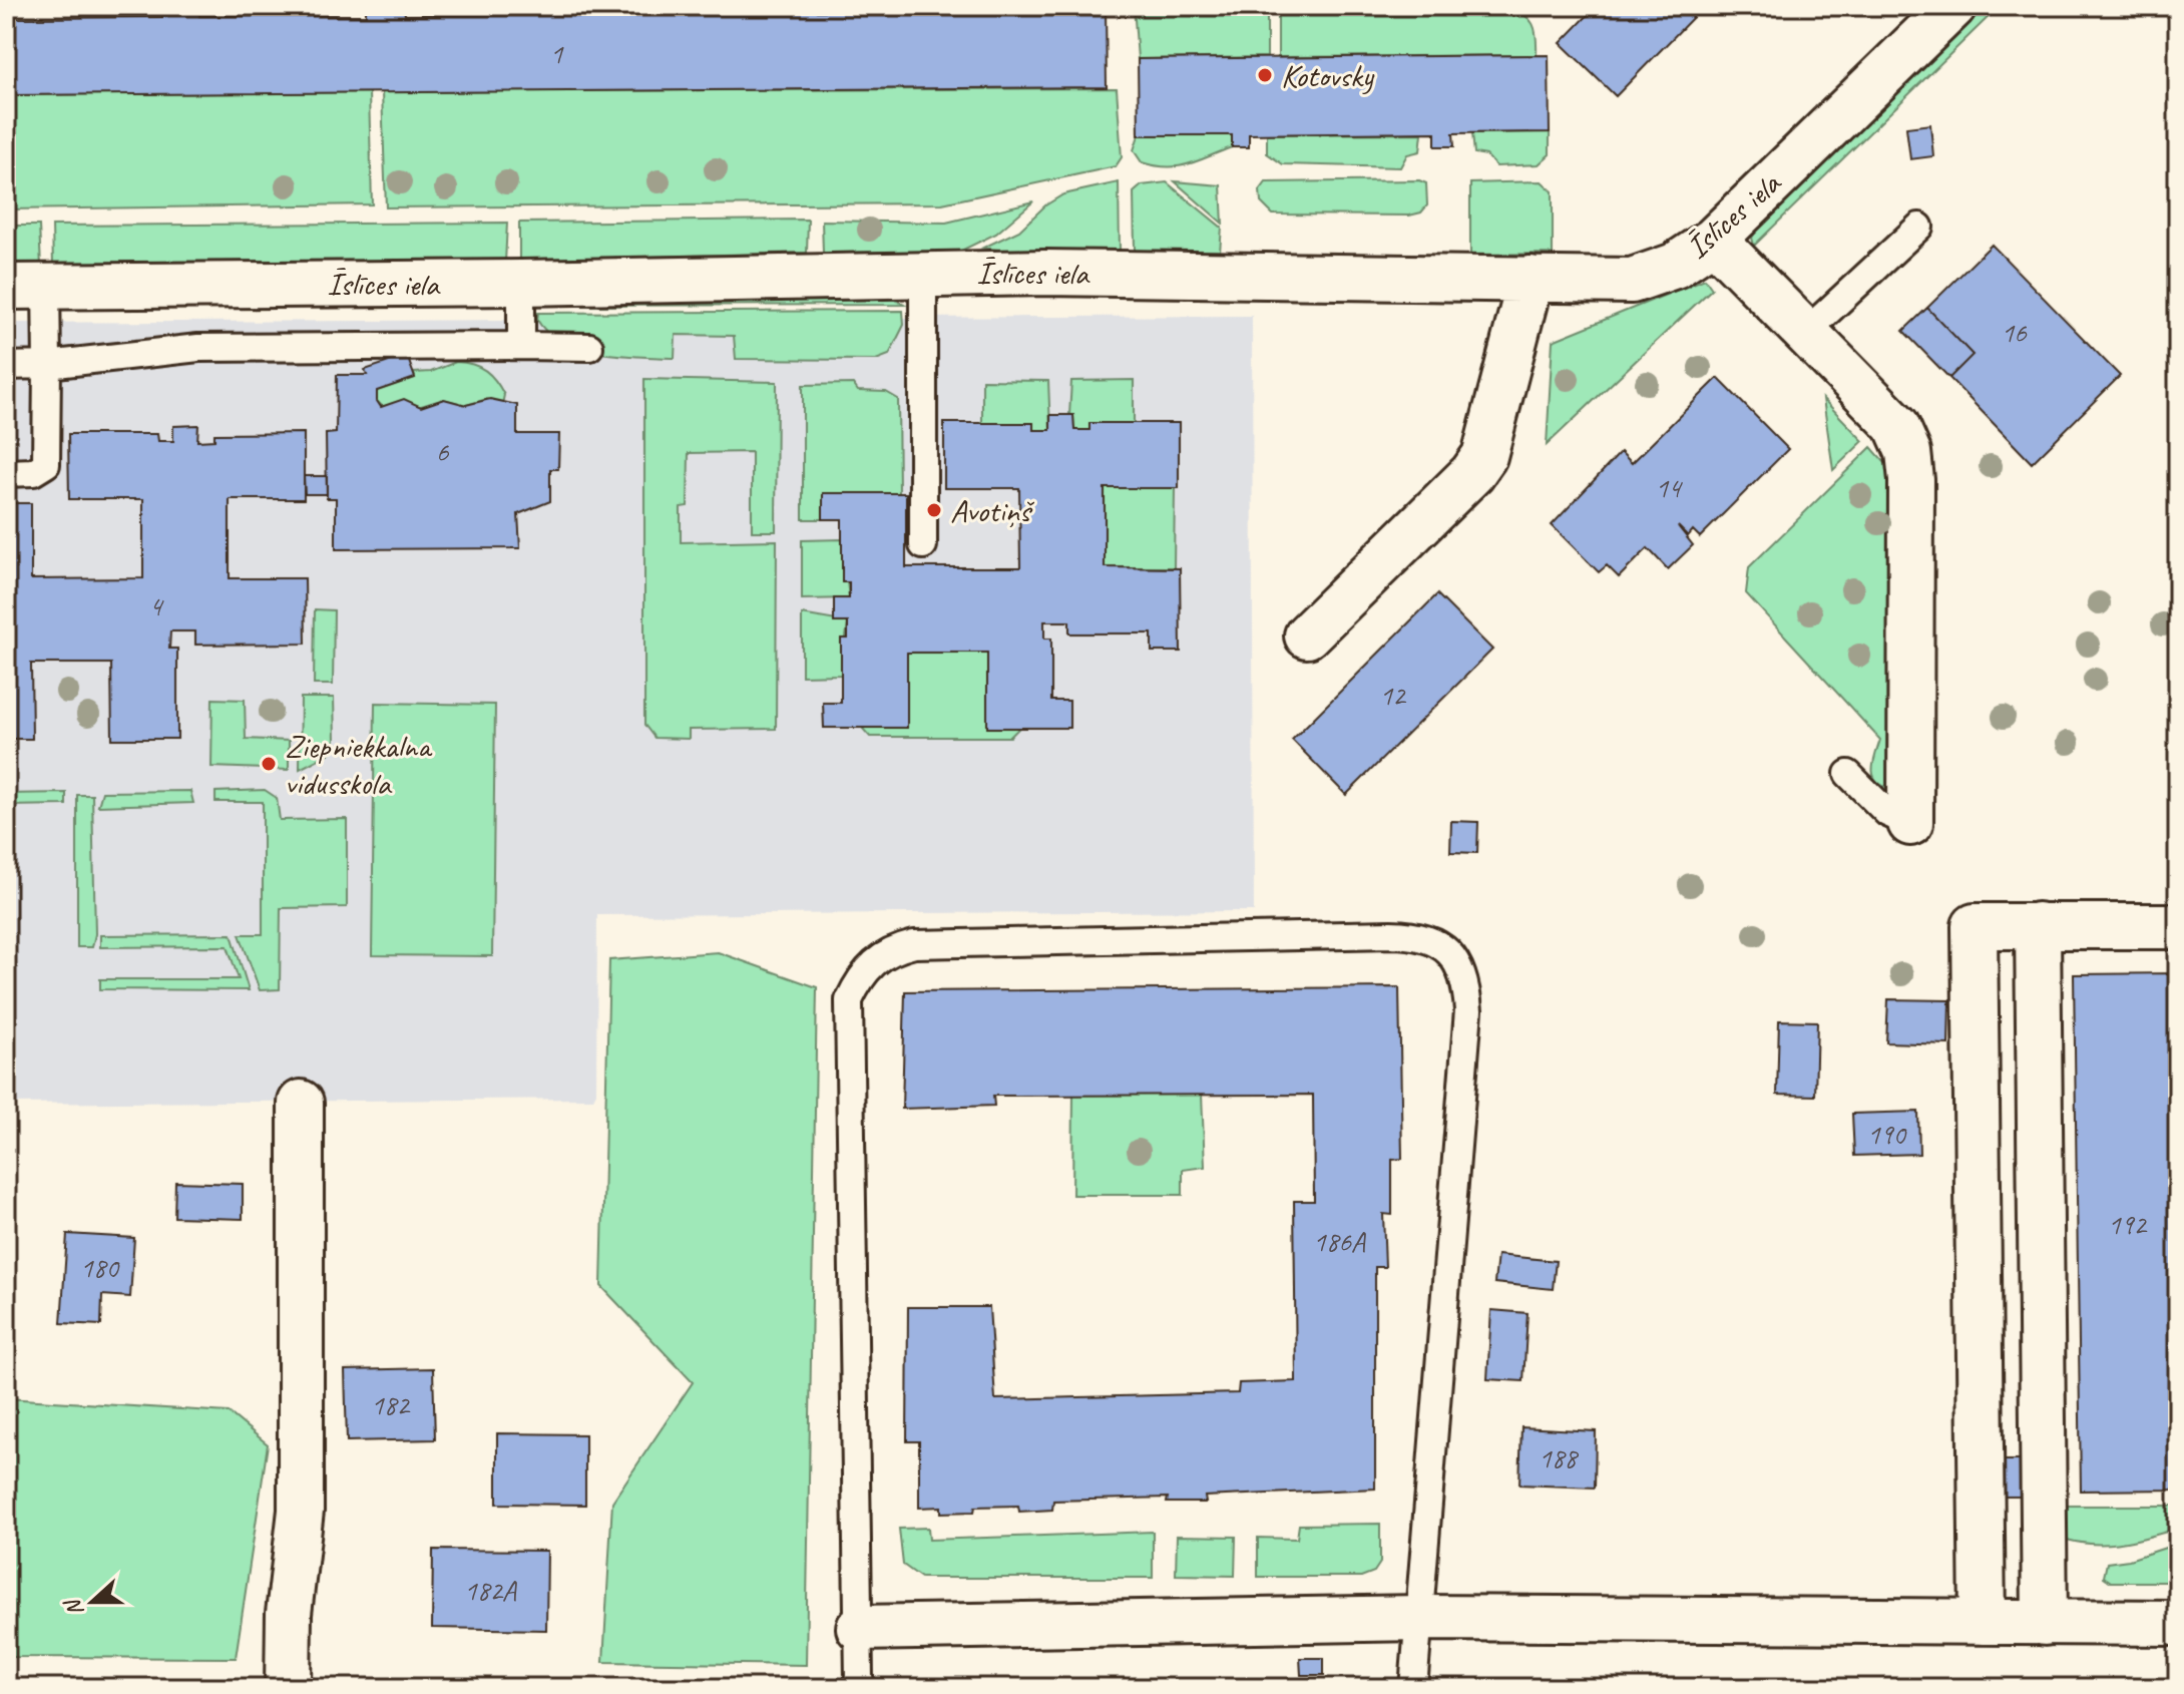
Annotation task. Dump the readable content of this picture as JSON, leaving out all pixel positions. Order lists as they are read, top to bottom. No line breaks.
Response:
{"streets":{"street":["Īslīces iela"]},"places":["Kotovsky","Avotiņš","Ziepniekkalna vidusskola"],"house_numbers":["1","16","6","14","4","12","190","192","186A","180","182","188","182A"],"north":"left"}
